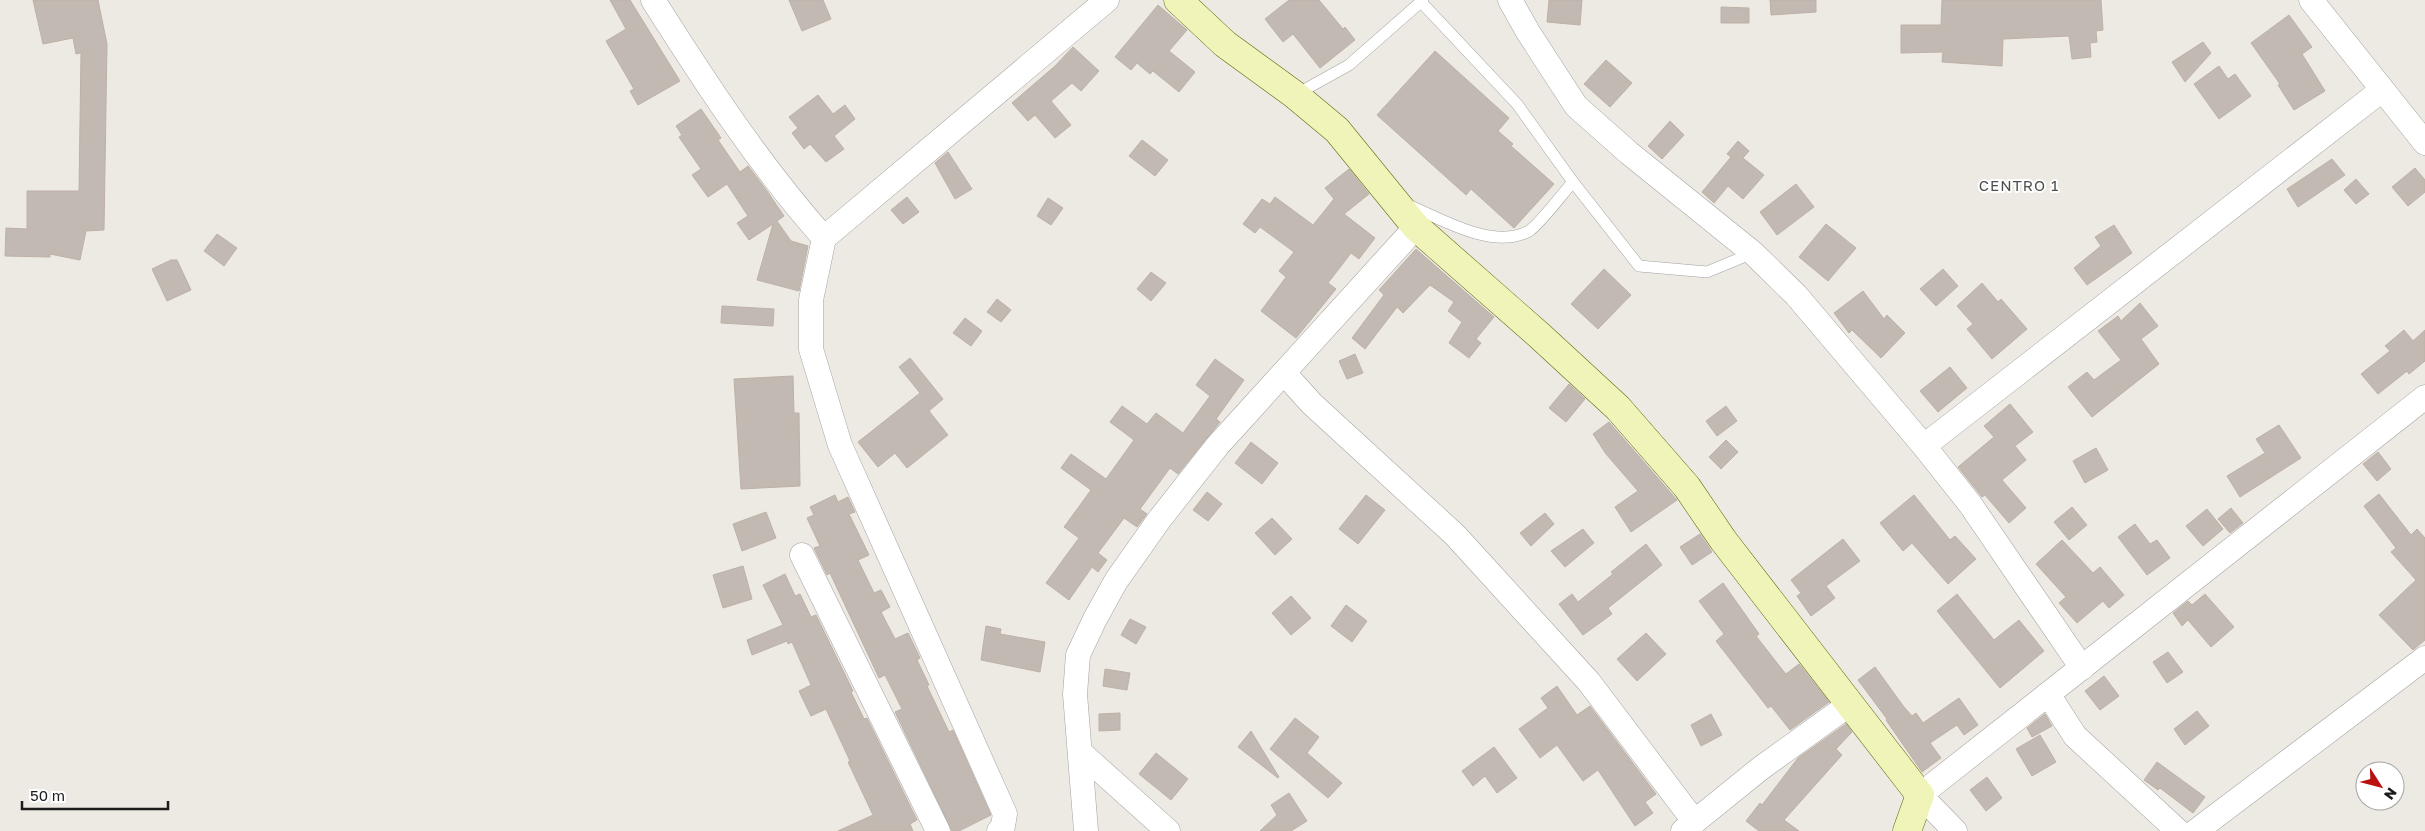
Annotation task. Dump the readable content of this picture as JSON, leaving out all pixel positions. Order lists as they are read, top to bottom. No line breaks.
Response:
{"districts":["CENTRO 1"],"scale_bar":"50 m","north":"bottom right"}
